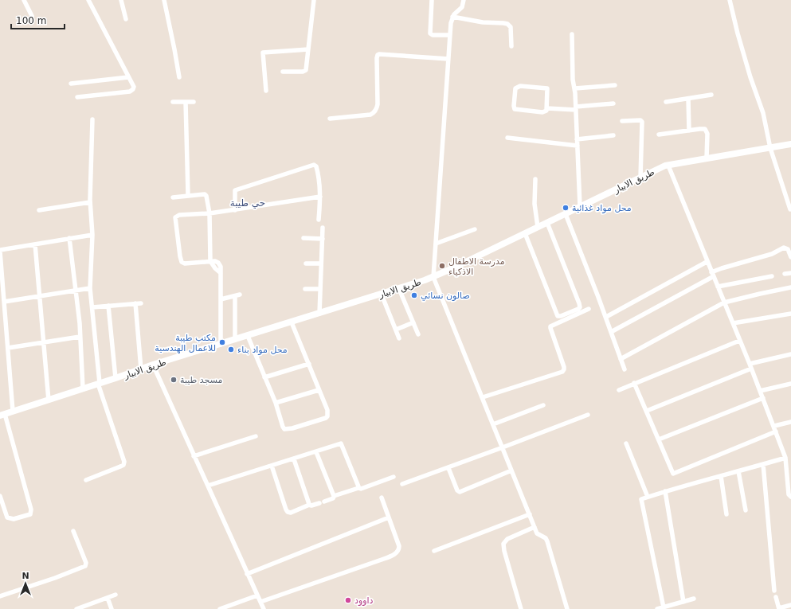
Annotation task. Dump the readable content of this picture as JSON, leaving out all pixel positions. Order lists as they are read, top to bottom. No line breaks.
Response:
{"streets":{"main road":["طريق الابيار"]},"districts":["حي طيبة"],"places":["محل مواد غذائية","مدرسة الاطفال الاذكياء","صالون نسائي","مكتب طيبة للاعمال الهندسية","محل مواد بناء","مسجد طيبة","داوود"],"scale_bar":"100 m","north":"top"}
